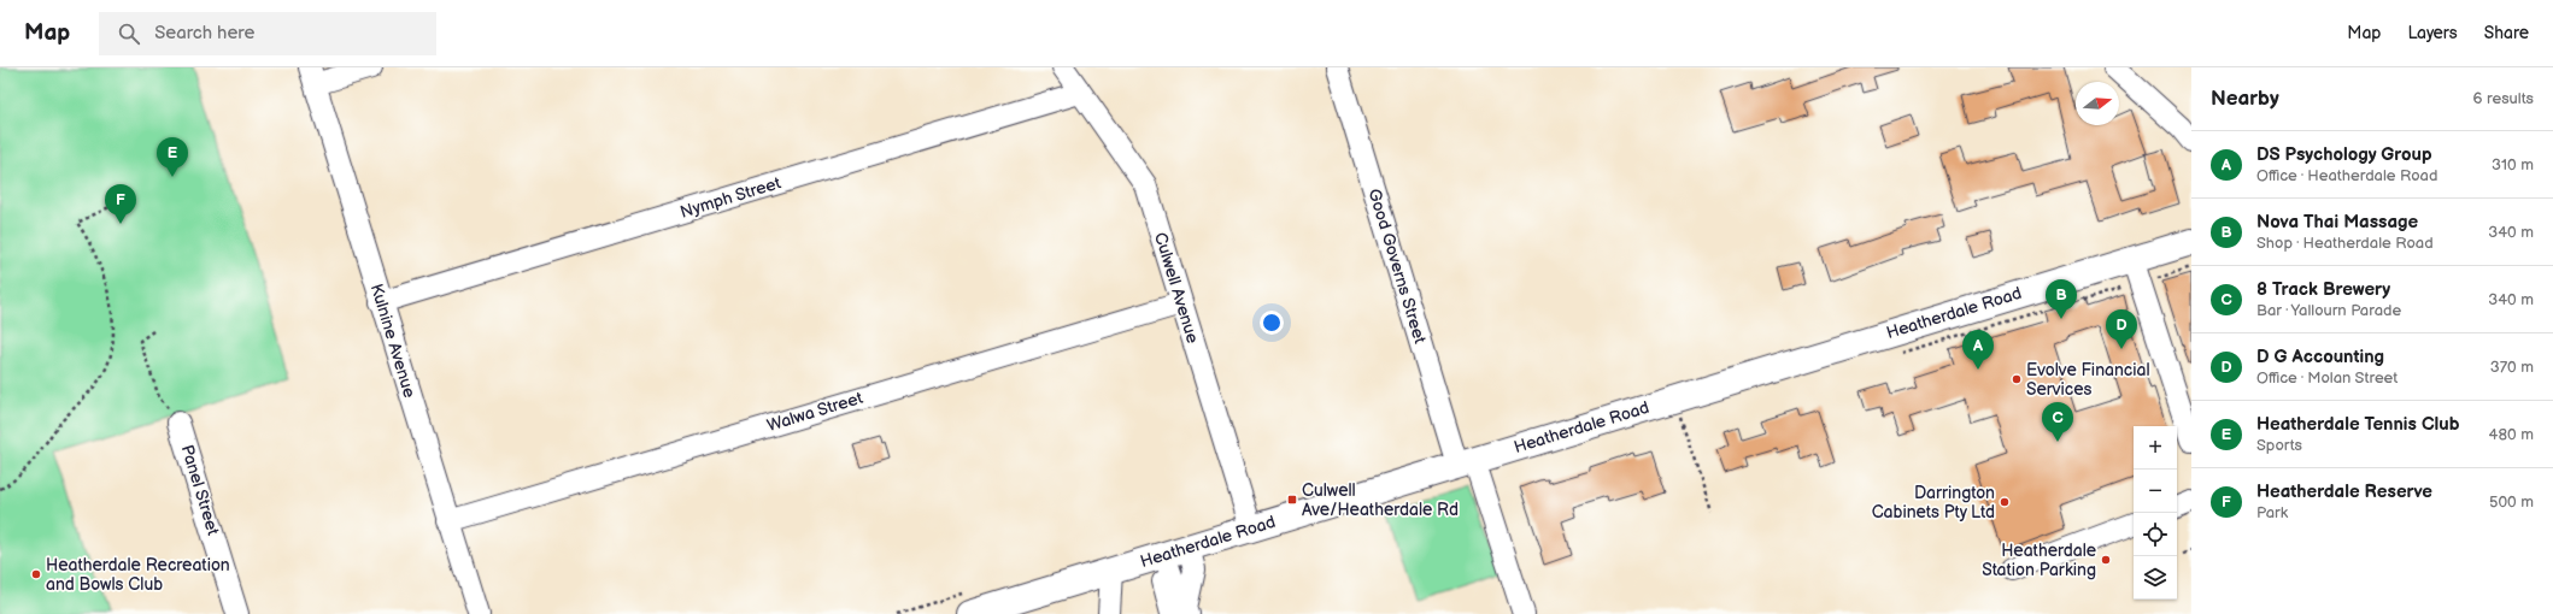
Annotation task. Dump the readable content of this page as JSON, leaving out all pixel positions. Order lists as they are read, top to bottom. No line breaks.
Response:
{"streets":{"main road":["Heatherdale Road"],"street":["Nymph Street","Good Governs Street","Culwell Avenue","Kulnine Avenue","Walwa Street","Panel Street"]},"crossings":[["Nymph Street","Culwell Avenue"],["Nymph Street","Kulnine Avenue"],["Good Governs Street","Heatherdale Road"],["Culwell Avenue","Heatherdale Road"],["Culwell Avenue","Walwa Street"],["Kulnine Avenue","Walwa Street"]],"places":{"other":["Evolve Financial Services","Darrington Cabinets Pty Ltd","Heatherdale Station Parking","Heatherdale Recreation and Bowls Club"],"transit":["Culwell Ave/Heatherdale Rd"]},"north":"right","page":{"header":"Map","search":"Search here","nav":["Map","Layers","Share"],"heading":["Nearby","6 results"],"list":[{"mark":"A","name":"DS Psychology Group","note":"Office · Heatherdale Road","value":"310 m"},{"mark":"B","name":"Nova Thai Massage","note":"Shop · Heatherdale Road","value":"340 m"},{"mark":"C","name":"8 Track Brewery","note":"Bar · Yallourn Parade","value":"340 m"},{"mark":"D","name":"D G Accounting","note":"Office · Molan Street","value":"370 m"},{"mark":"E","name":"Heatherdale Tennis Club","note":"Sports","value":"480 m"},{"mark":"F","name":"Heatherdale Reserve","note":"Park","value":"500 m"}],"pins":["E","F","B","D","A","C"],"map_buttons":["+","−"]}}
